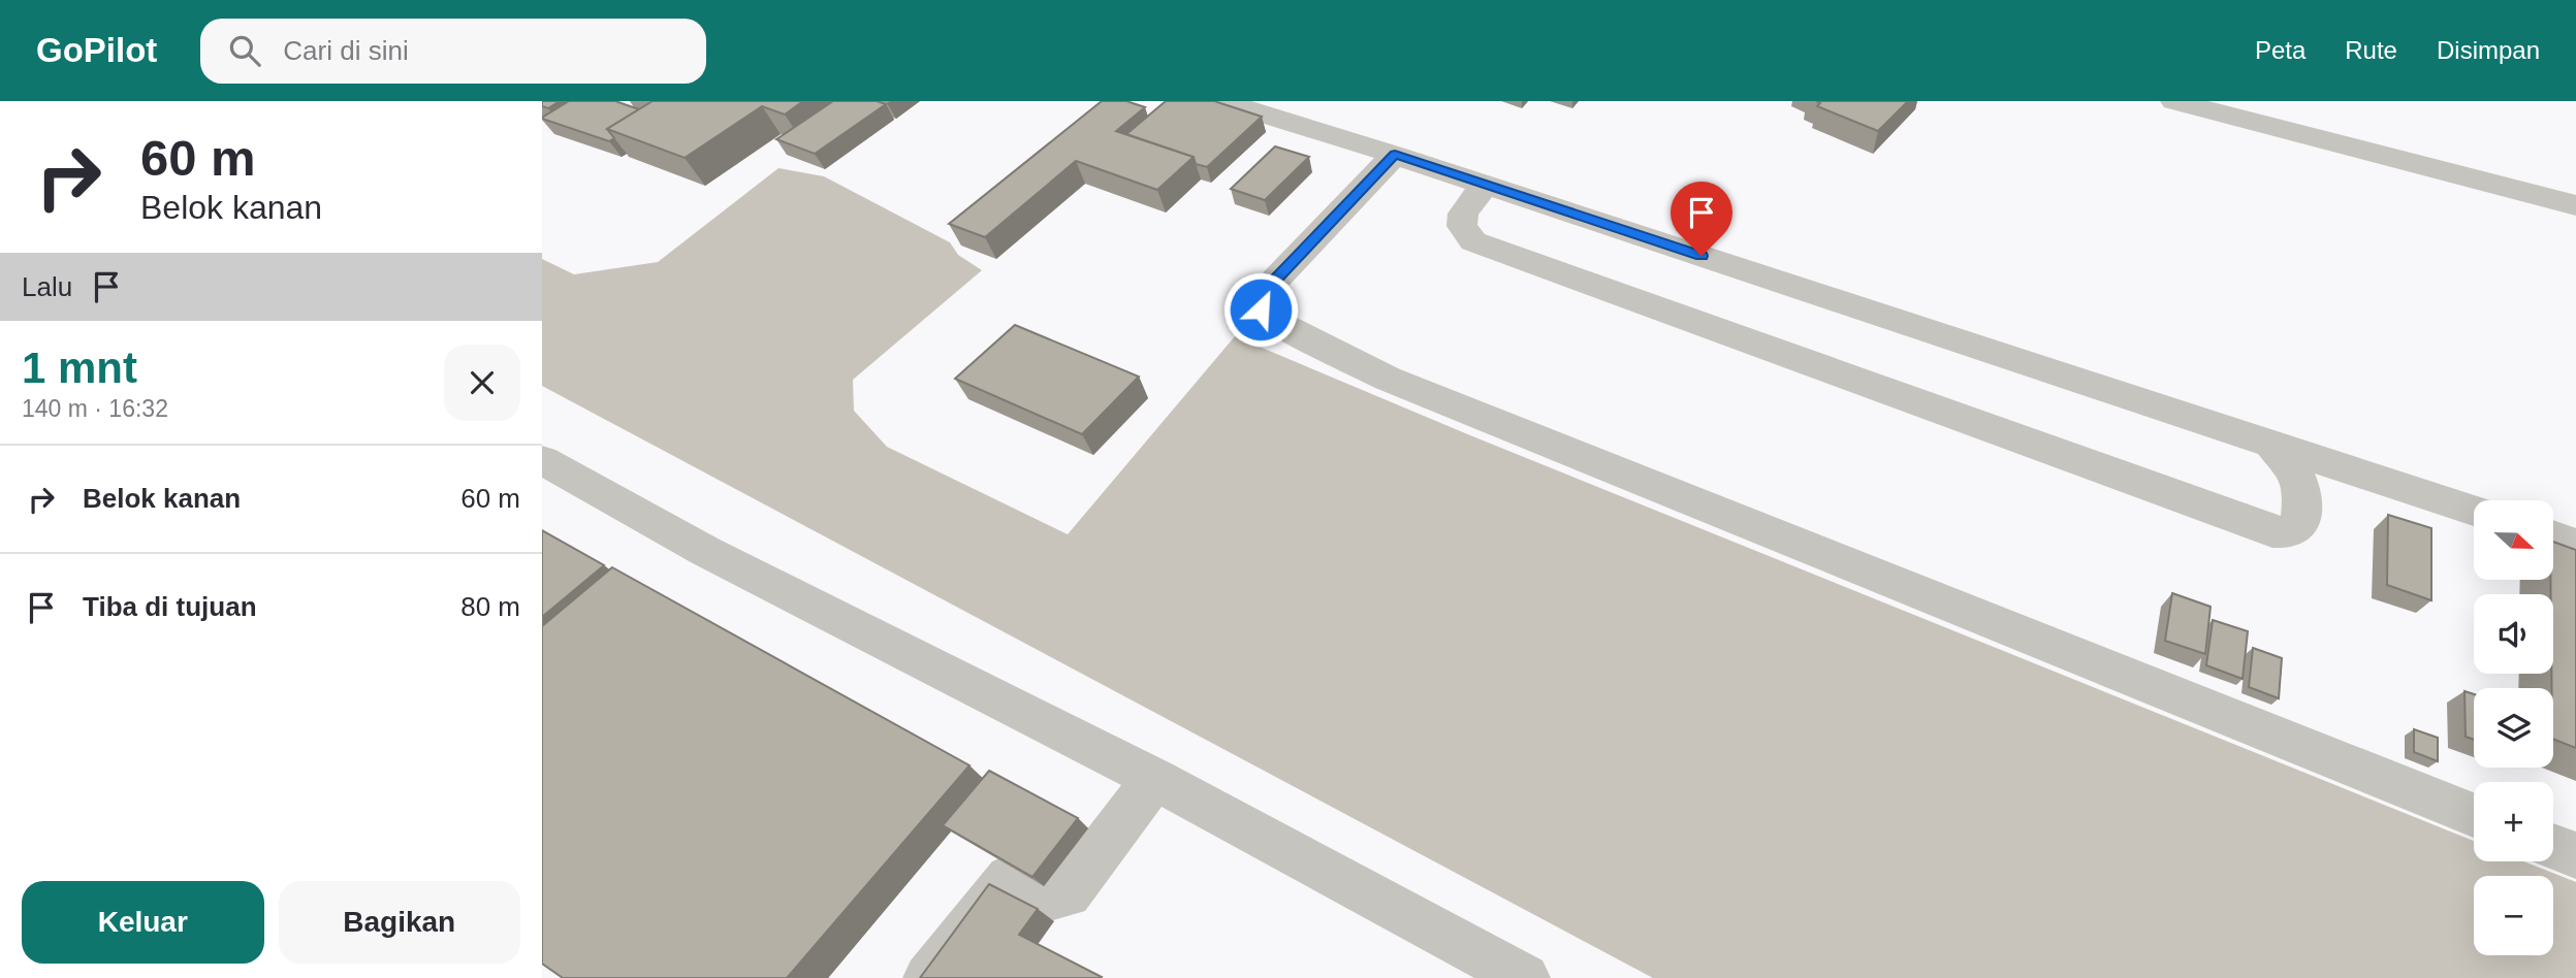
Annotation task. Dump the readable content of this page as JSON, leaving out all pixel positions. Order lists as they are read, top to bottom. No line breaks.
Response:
{"north":"right","page":{"header":"GoPilot","search":"Cari di sini","nav":["Peta","Rute","Disimpan"],"turn":["60 m","Belok kanan"],"then":"Lalu","heading":["1 mnt","140 m · 16:32"],"list":[{"name":"Belok kanan","value":"60 m"},{"name":"Tiba di tujuan","value":"80 m"}],"map_buttons":["+","−"],"buttons":["Keluar","Bagikan"]}}
